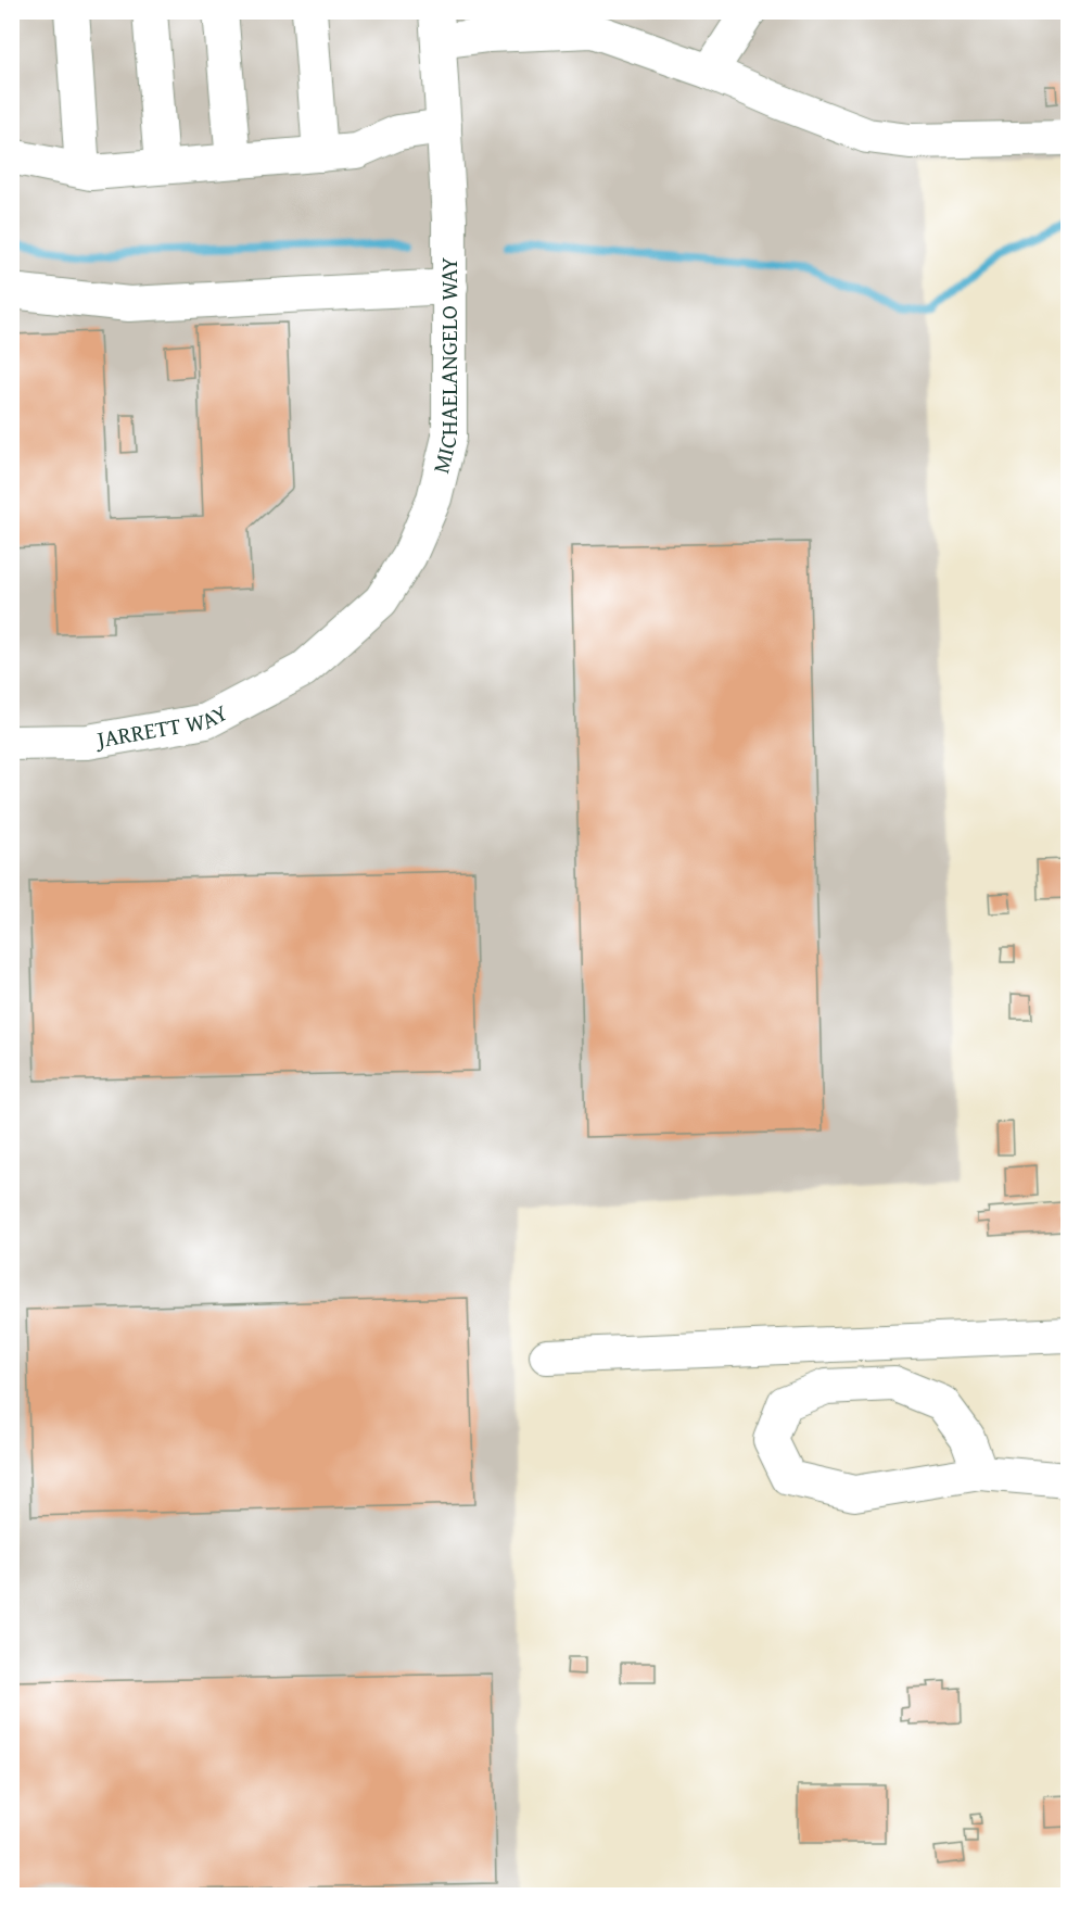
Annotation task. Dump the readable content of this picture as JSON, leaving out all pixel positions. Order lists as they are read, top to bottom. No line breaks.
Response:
{"streets":{"street":["MICHAELANGELO WAY","JARRETT WAY"]},"crossings":[["MICHAELANGELO WAY","JARRETT WAY"]]}
